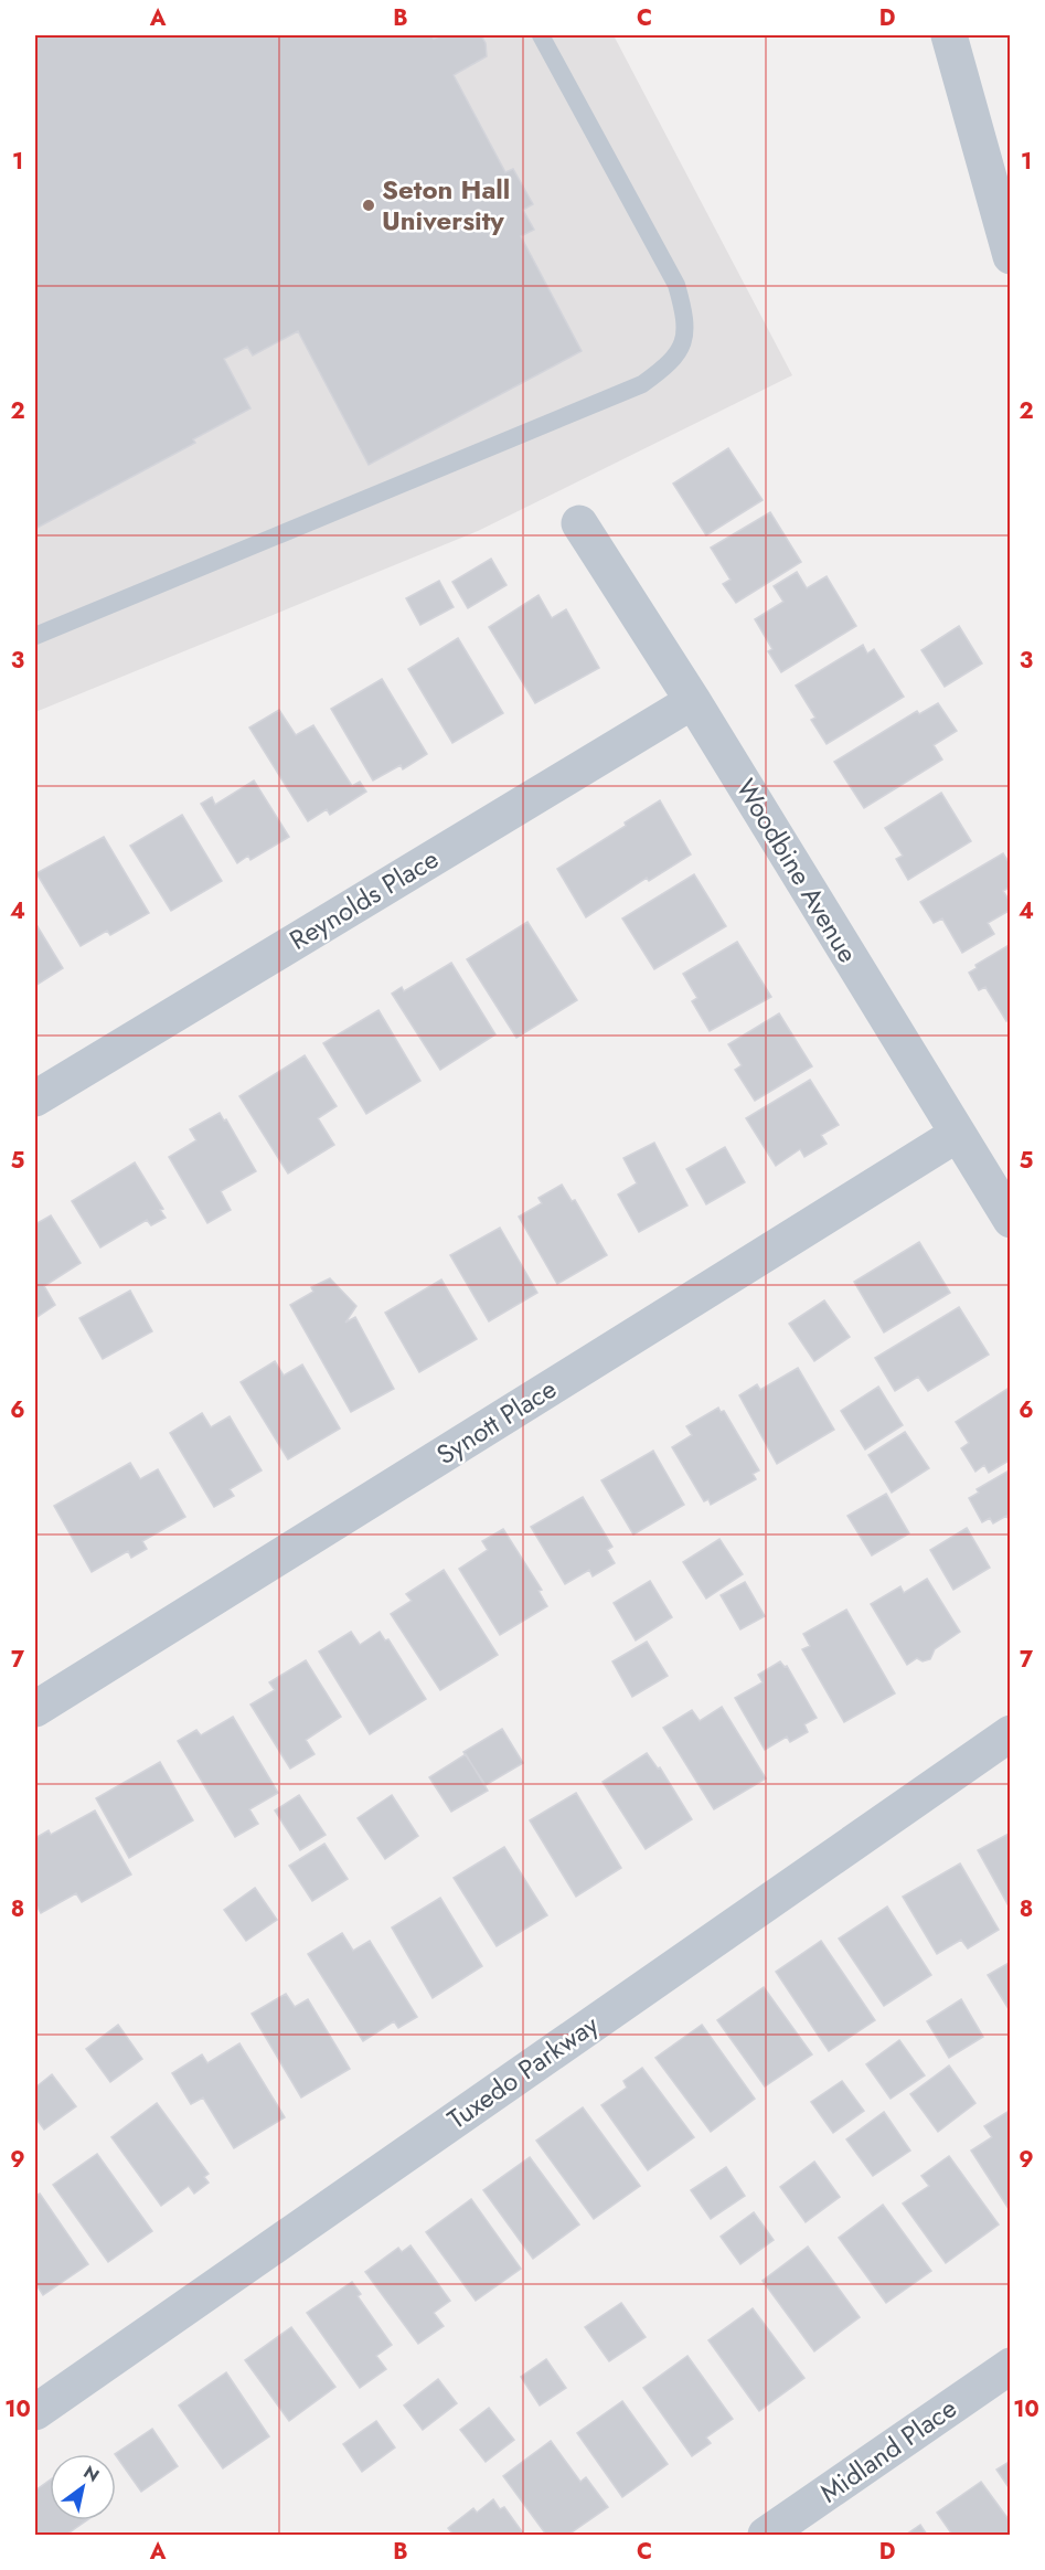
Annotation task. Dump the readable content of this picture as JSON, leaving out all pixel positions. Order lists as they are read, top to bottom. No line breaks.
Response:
{"streets":{"street":["Woodbine Avenue","Reynolds Place","Synott Place","Tuxedo Parkway","Midland Place"]},"crossings":[["Woodbine Avenue","Reynolds Place"],["Woodbine Avenue","Synott Place"]],"places":["Seton Hall University"],"north":"top right","grid":{"columns":["A","B","C","D"],"rows":["1","2","3","4","5","6","7","8","9","10"]}}
